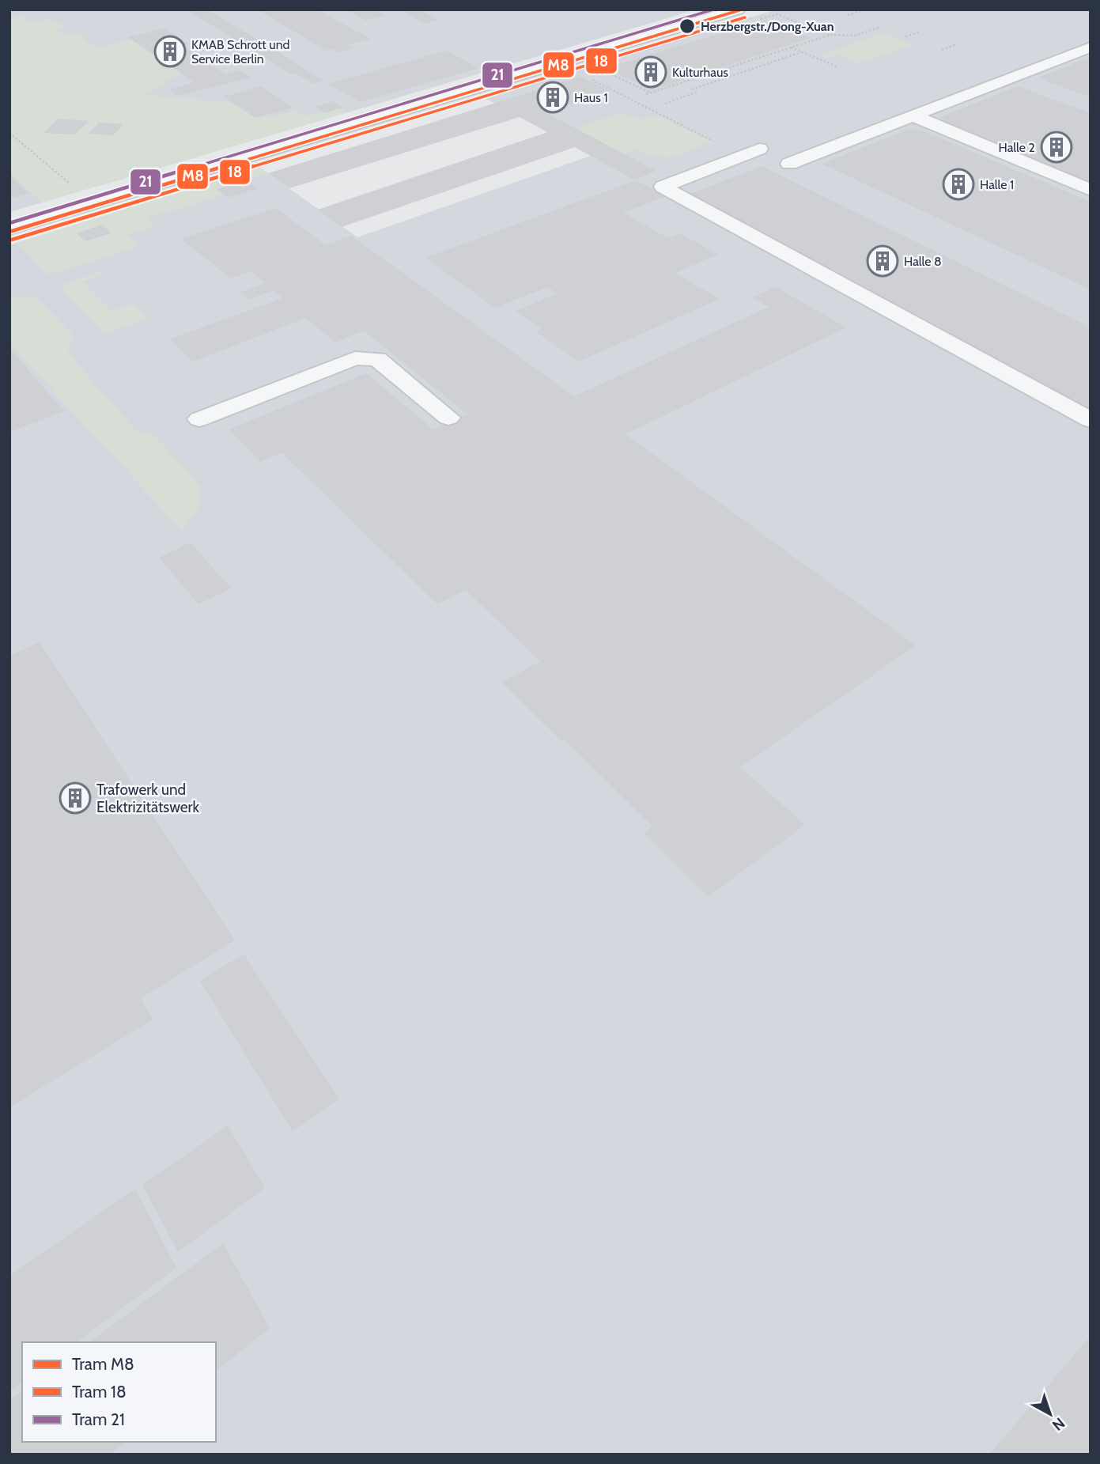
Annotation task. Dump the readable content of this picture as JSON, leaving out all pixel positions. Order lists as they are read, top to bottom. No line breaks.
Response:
{"places":{"other":["Herzbergstr./Dong-Xuan"],"building":["KMAB Schrott und Service Berlin","Kulturhaus","Haus 1","Halle 2","Halle 1","Halle 8","Trafowerk und Elektrizitätswerk"]},"lines":["tram line M8","tram line 21","tram line 18"],"legend":["Tram M8","Tram 18","Tram 21"],"north":"bottom right"}
